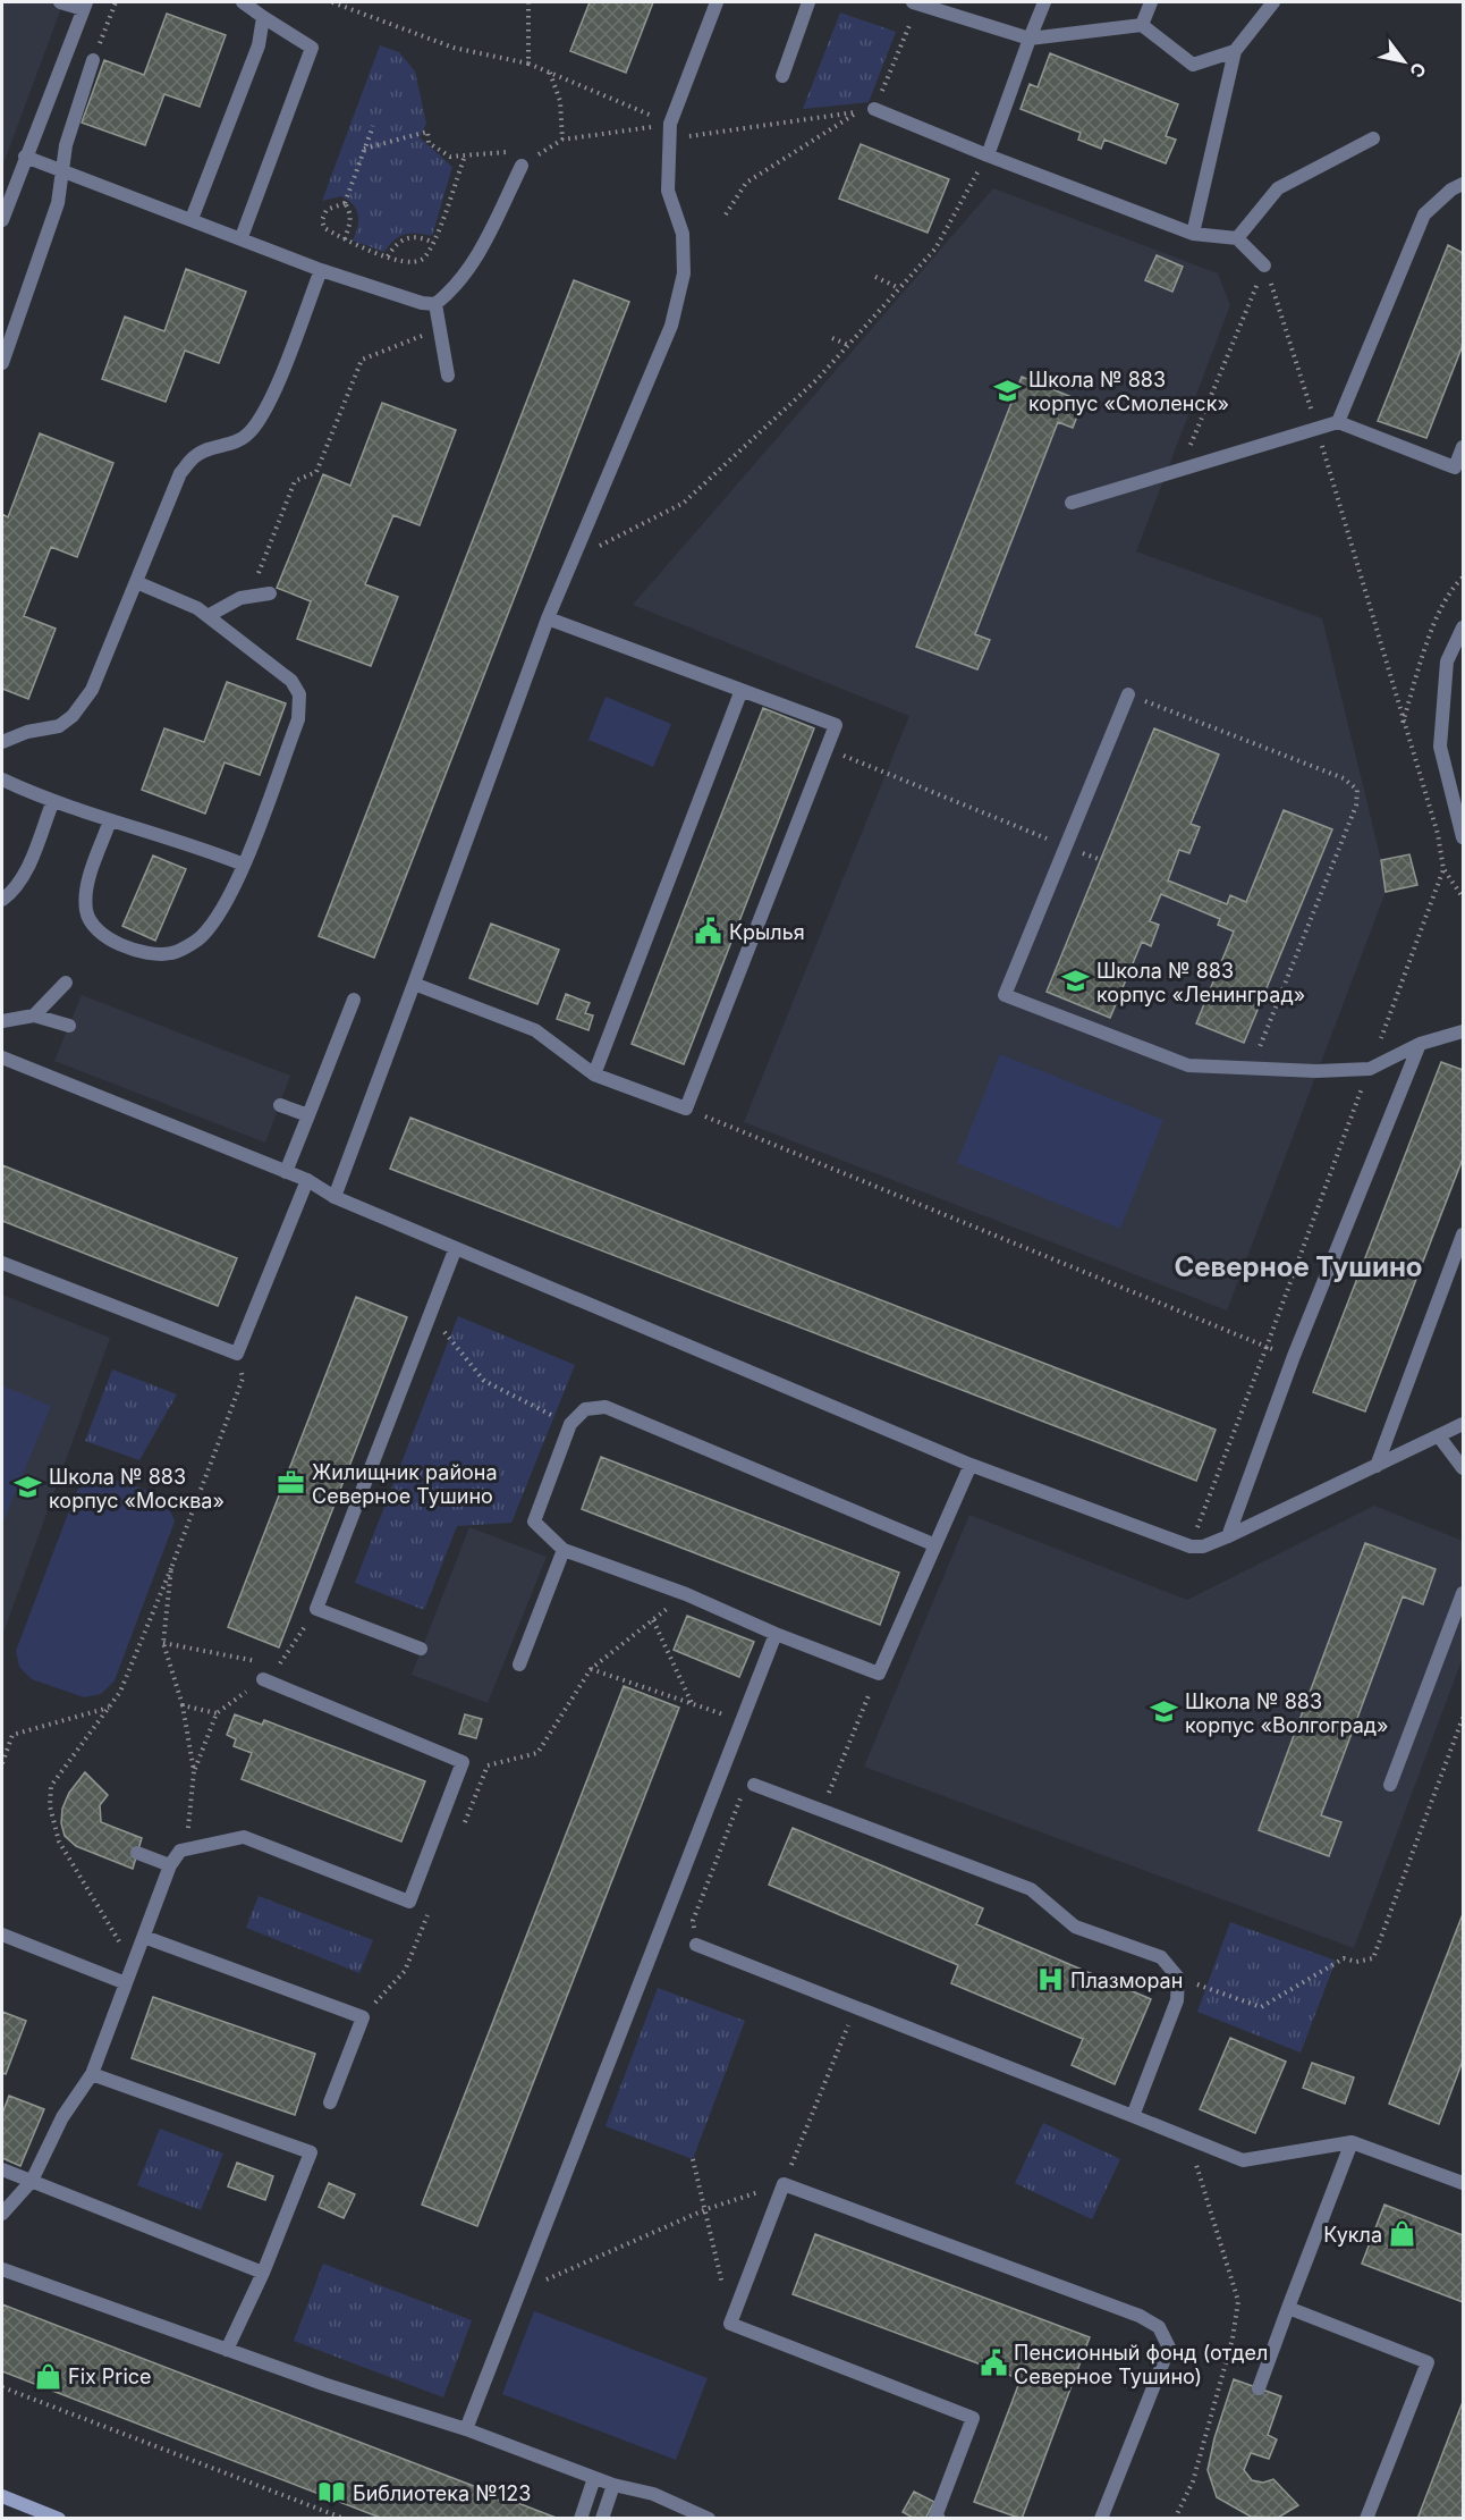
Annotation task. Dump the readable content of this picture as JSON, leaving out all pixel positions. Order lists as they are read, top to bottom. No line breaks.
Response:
{"districts":["Северное Тушино"],"places":{"school or university":["Школа № 883 корпус «Смоленск»","Школа № 883 корпус «Ленинград»","Школа № 883 корпус «Москва»","Школа № 883 корпус «Волгоград»"],"public building":["Крылья","Пенсионный фонд (отдел Северное Тушино)"],"office":["Жилищник района Северное Тушино"],"hospital":["Плазморан"],"shop":["Кукла","Fix Price"],"library":["Библиотека №123"]},"north":"bottom right"}
